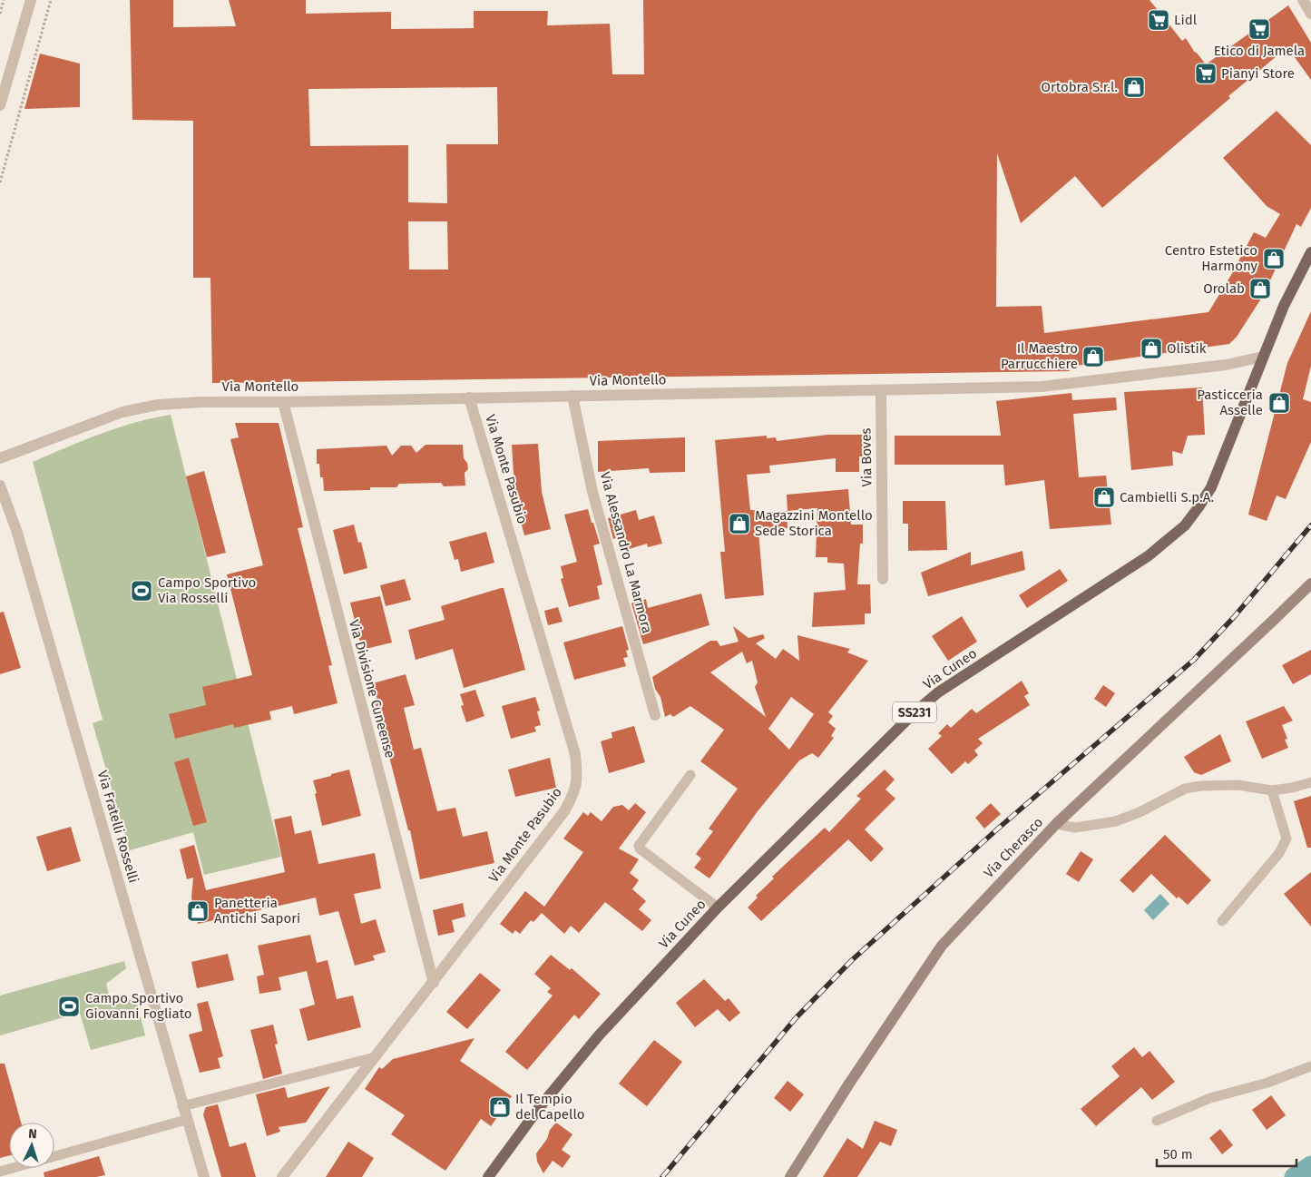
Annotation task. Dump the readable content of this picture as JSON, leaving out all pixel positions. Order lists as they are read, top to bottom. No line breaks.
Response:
{"streets":{"main road":["Via Cuneo","SS231","Via Cherasco"],"street":["Via Montello","Via Boves","Via Monte Pasubio","Via Alessandro La Marmora","Via Divisione Cuneense","Via Fratelli Rosselli"]},"crossings":[["Via Montello","Via Boves"],["Via Montello","Via Monte Pasubio"],["Via Montello","Via Alessandro La Marmora"],["Via Montello","Via Cuneo"],["Via Montello","Via Divisione Cuneense"],["Via Monte Pasubio","Via Divisione Cuneense"]],"places":{"supermarket":["Lidl","Etico di Jamela","Pianyi Store"],"shop":["Ortobra S.r.l.","Centro Estetico Harmony","Orolab","Olistik","Il Maestro Parrucchiere","Pasticceria Asselle","Cambielli S.p.A.","Magazzini Montello Sede Storica","Panetteria Antichi Sapori","Il Tempio del Capello"],"sports":["Campo Sportivo Via Rosselli","Campo Sportivo Giovanni Fogliato"]},"scale_bar":"50 m","north":"top"}
